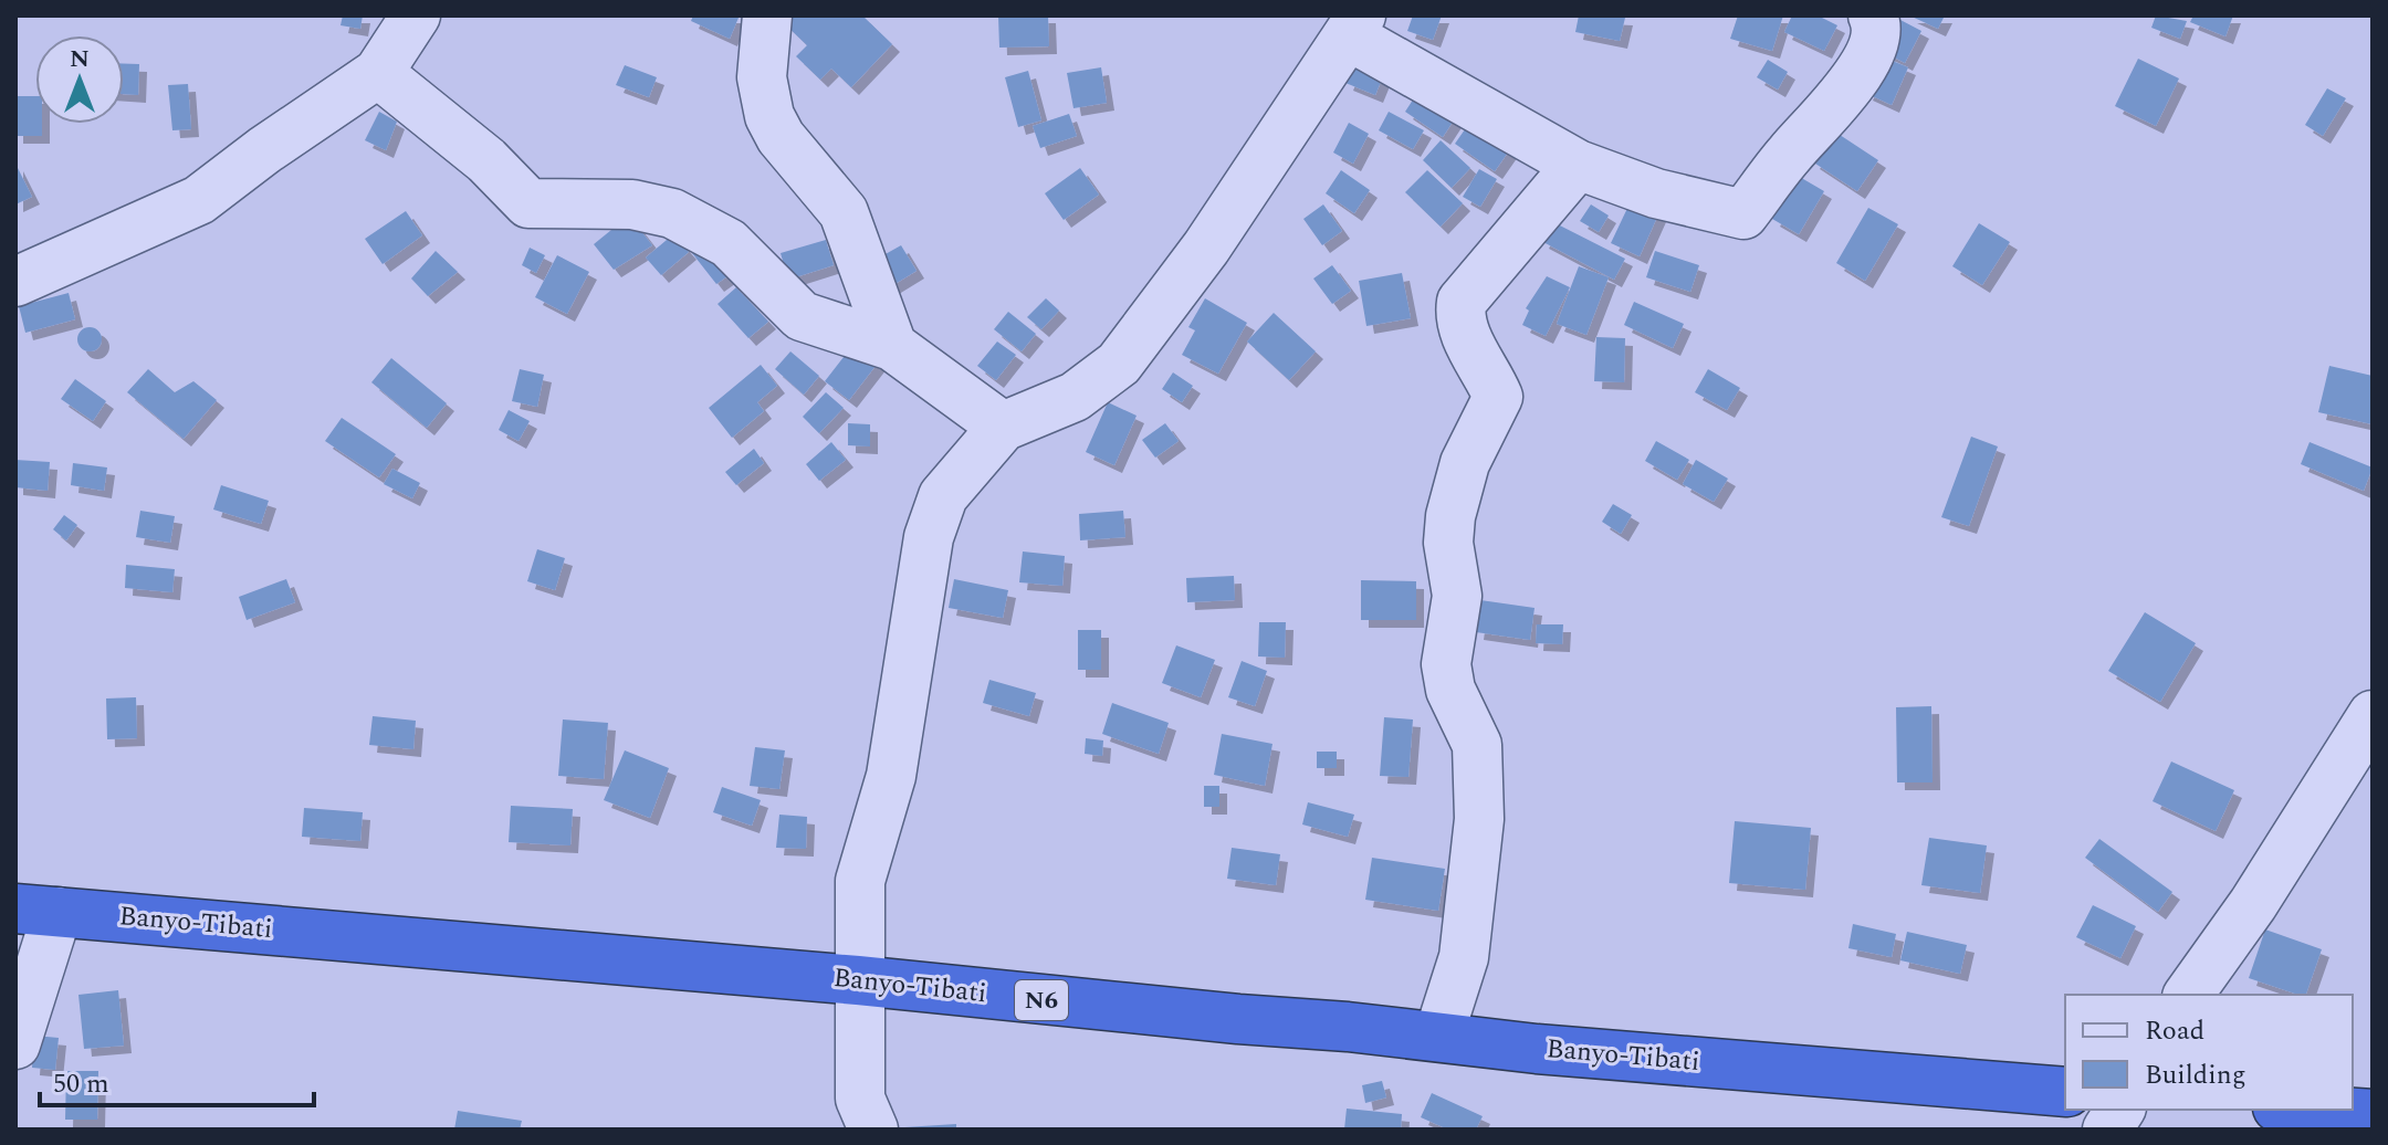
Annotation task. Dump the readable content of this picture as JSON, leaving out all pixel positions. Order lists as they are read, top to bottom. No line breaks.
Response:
{"streets":{"highway":["Banyo-Tibati","N6"]},"legend":["Road","Building"],"scale_bar":"50 m","north":"top"}
